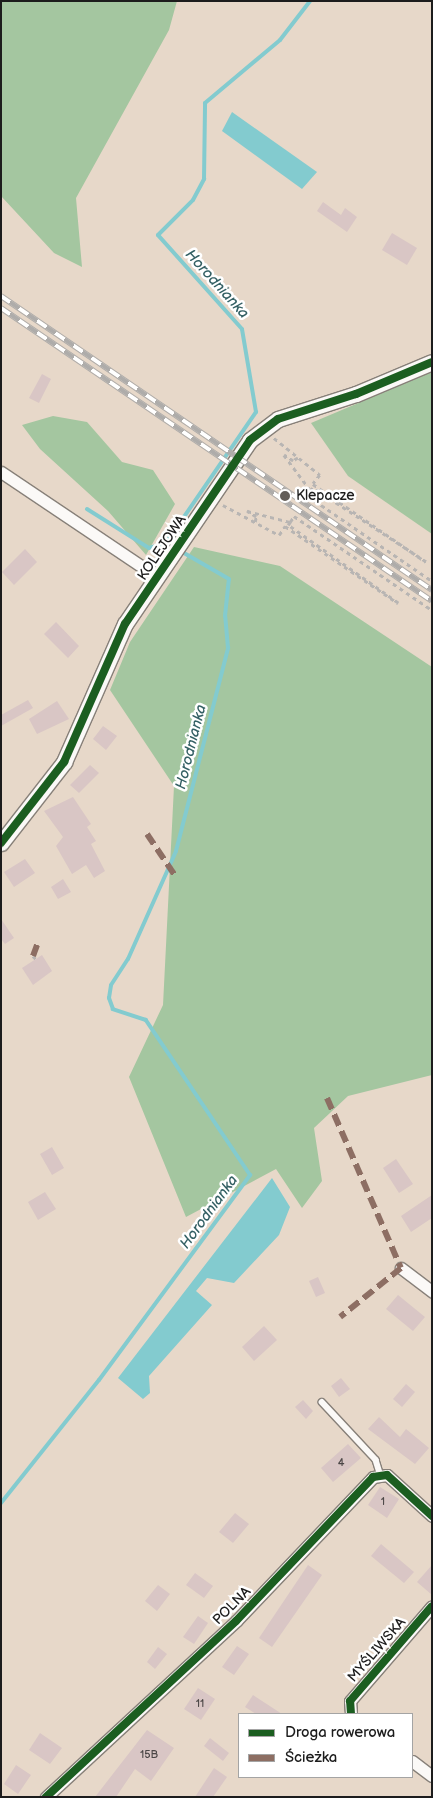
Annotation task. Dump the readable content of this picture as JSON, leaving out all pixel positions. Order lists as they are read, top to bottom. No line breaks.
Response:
{"streets":{"street":["KOLEJOWA","POLNA","MYŚLIWSKA"]},"water":["Horodnianka"],"places":["Klepacze"],"house_numbers":["4","1","11","15B"],"legend":["Droga rowerowa","Ścieżka"]}
